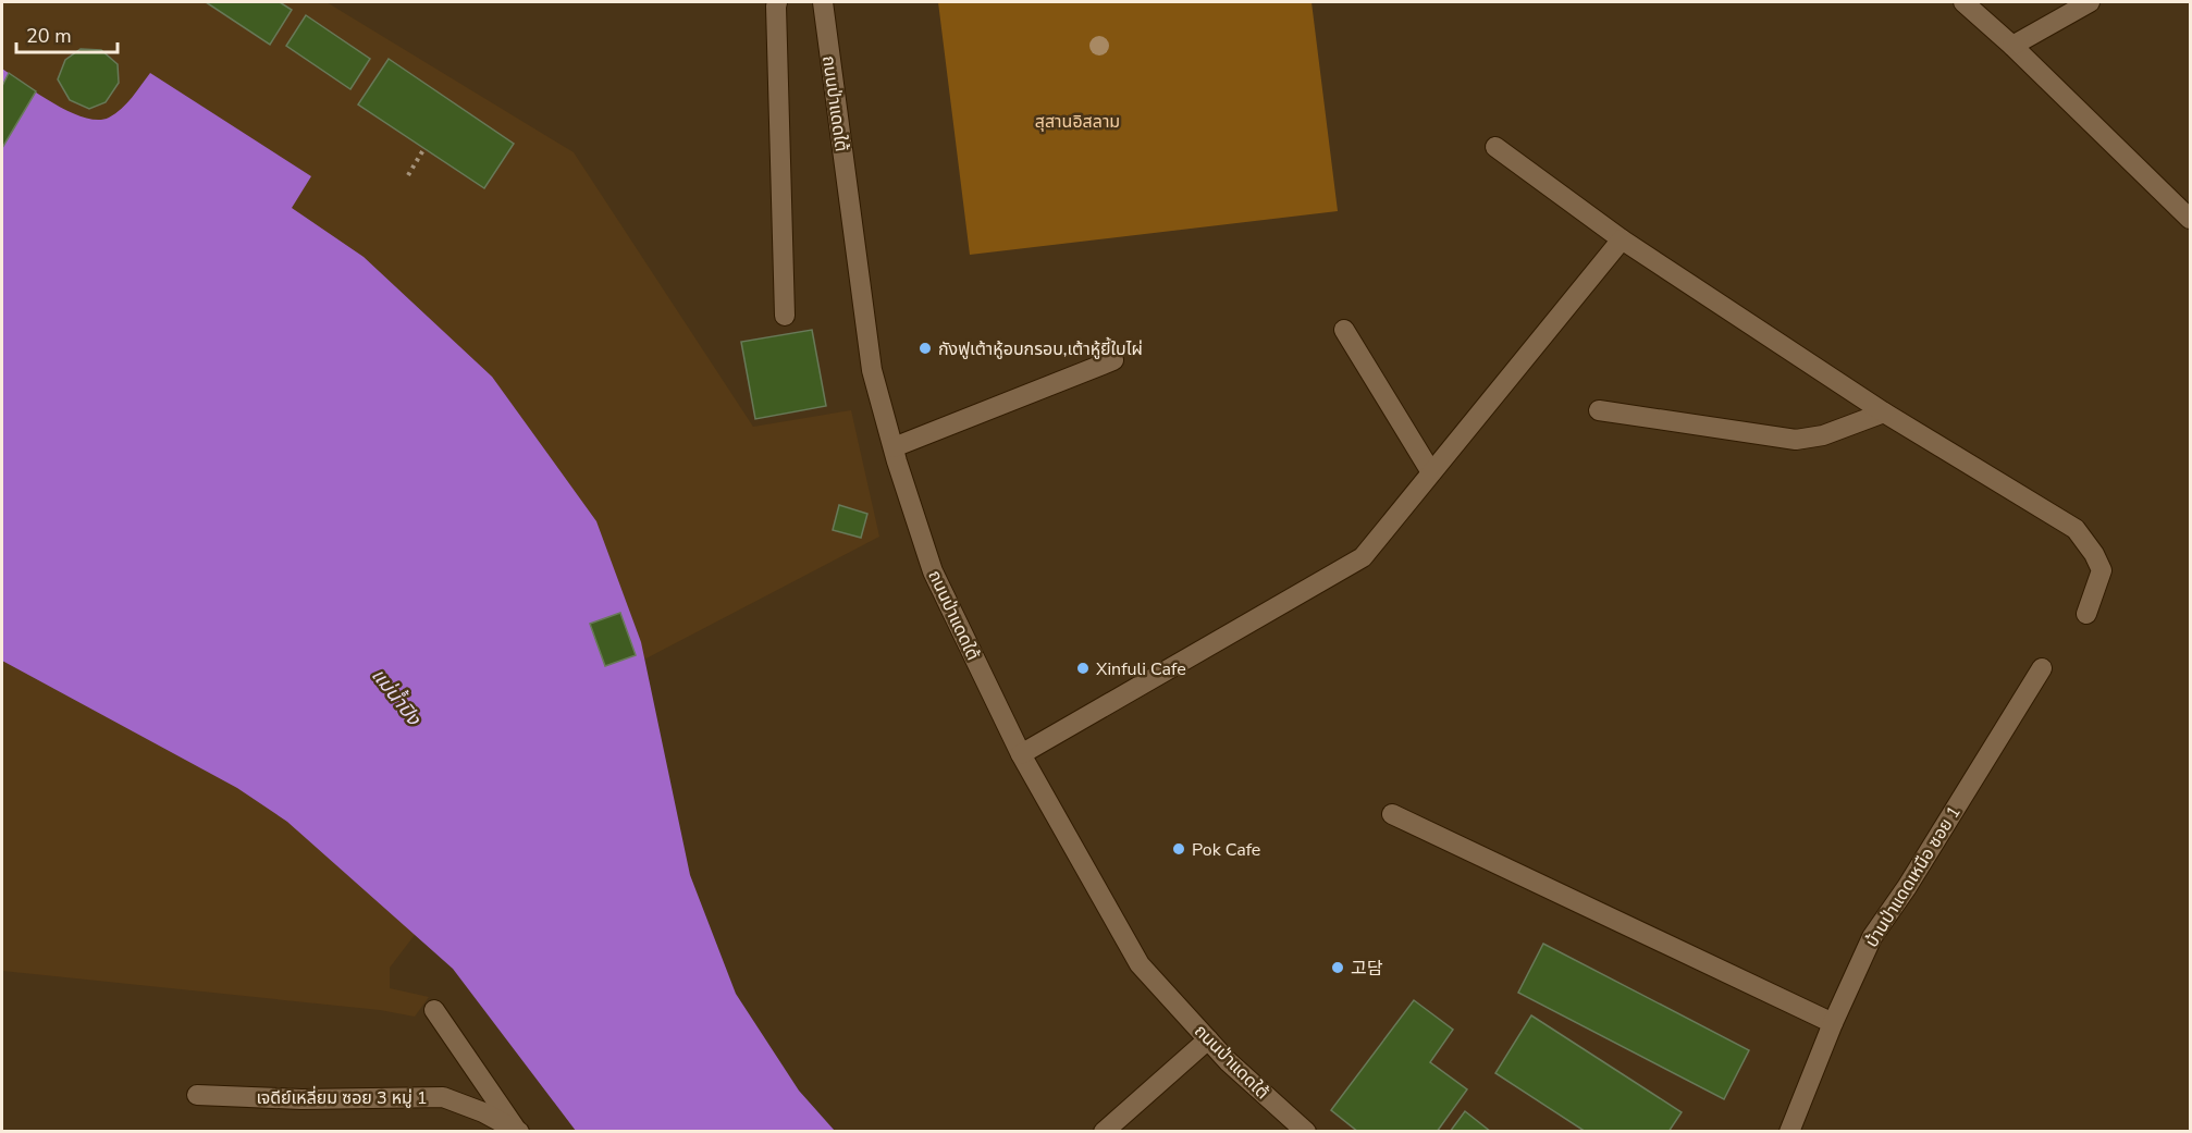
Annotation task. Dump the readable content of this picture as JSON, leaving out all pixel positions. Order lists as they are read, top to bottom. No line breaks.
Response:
{"streets":{"street":["ถนนป่าแดดใต้","บ้านป่าแดดเหนือ ซอย 1","เจดีย์เหลี่ยม ซอย 3 หมู่ 1"]},"water":["แม่น้ำปิง"],"parks":["สุสานอิสลาม"],"places":["กังฟูเต้าหู้อบกรอบ,เต้าหู้ยี้ใบไผ่","Xinfuli Cafe","Pok Cafe","고담"],"scale_bar":"20 m"}
